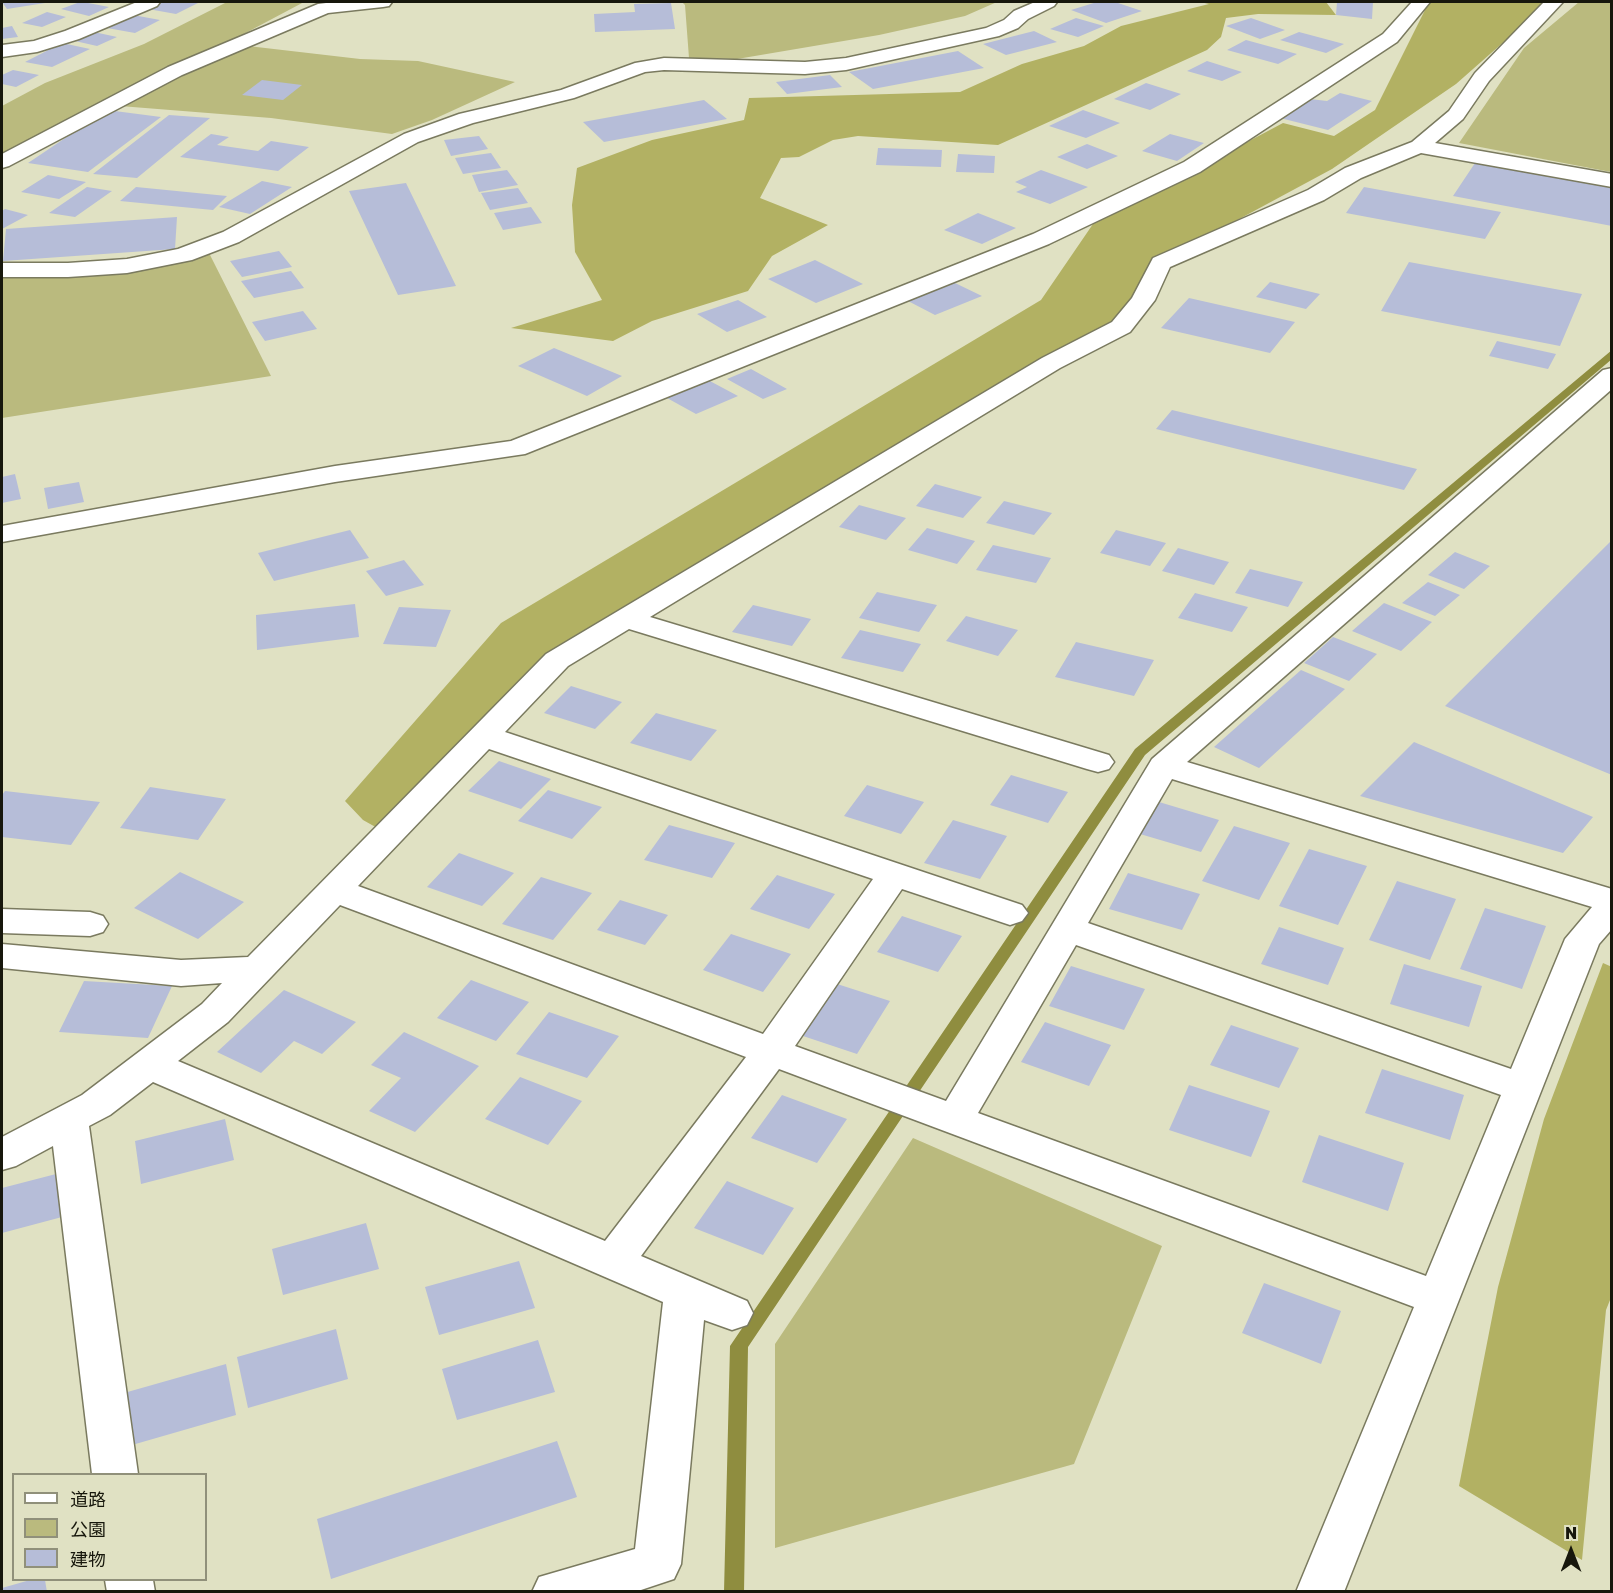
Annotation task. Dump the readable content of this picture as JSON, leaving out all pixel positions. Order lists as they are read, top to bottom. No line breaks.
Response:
{"legend":["道路","公園","建物"],"north":"top"}
